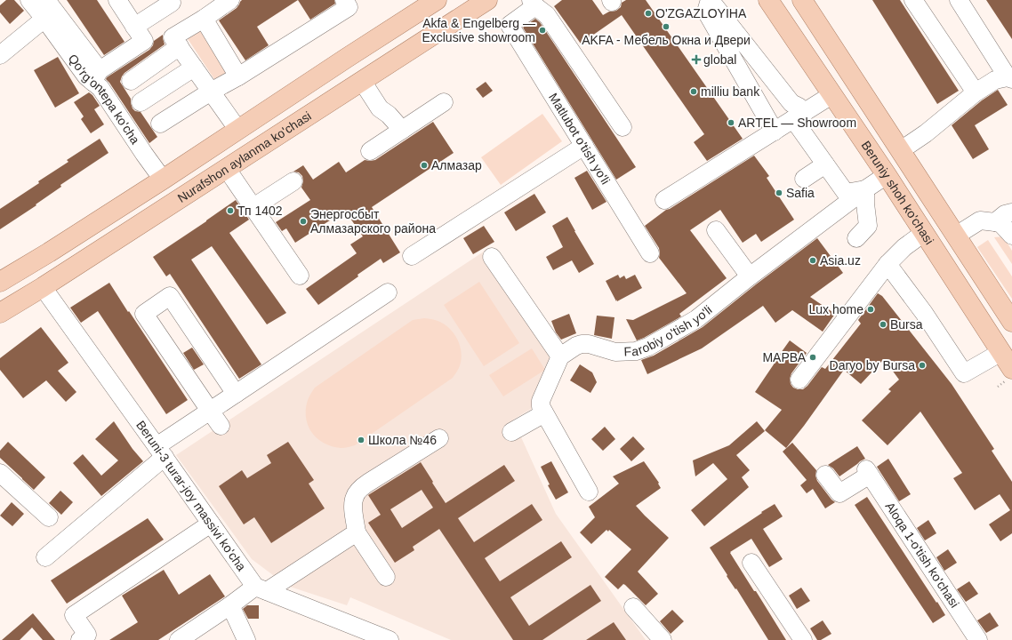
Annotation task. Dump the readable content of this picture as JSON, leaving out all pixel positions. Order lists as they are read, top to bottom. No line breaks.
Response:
{"streets":{"main road":["Nurafshon aylanma ko'chasi","Beruniy shoh ko'chasi"],"street":["Qo'rg'ontepa ko'cha","Matlubot o'tish yo'li","Farobiy o'tish yo'li","Beruni-3 turar-joy massivi ko'cha","Aloqa 1-o'tish ko'chasi"]},"crossings":[["Nurafshon aylanma ko'chasi","Beruni-3 turar-joy massivi ko'cha"],["Beruniy shoh ko'chasi","Farobiy o'tish yo'li"]],"places":{"other":["O'ZGAZLOYIHA","AKFA - Мебель Окна и Двери","Akfa & Engelberg — Exclusive showroom","milliu bank","ARTEL — Showroom","Алмазар","Safia","Тп 1402","Энергосбыт Алмазарского района","Asia.uz","Lux home","Bursa","МАРВА","Daryo by Bursa","Школа №46"],"health":["global"]}}
